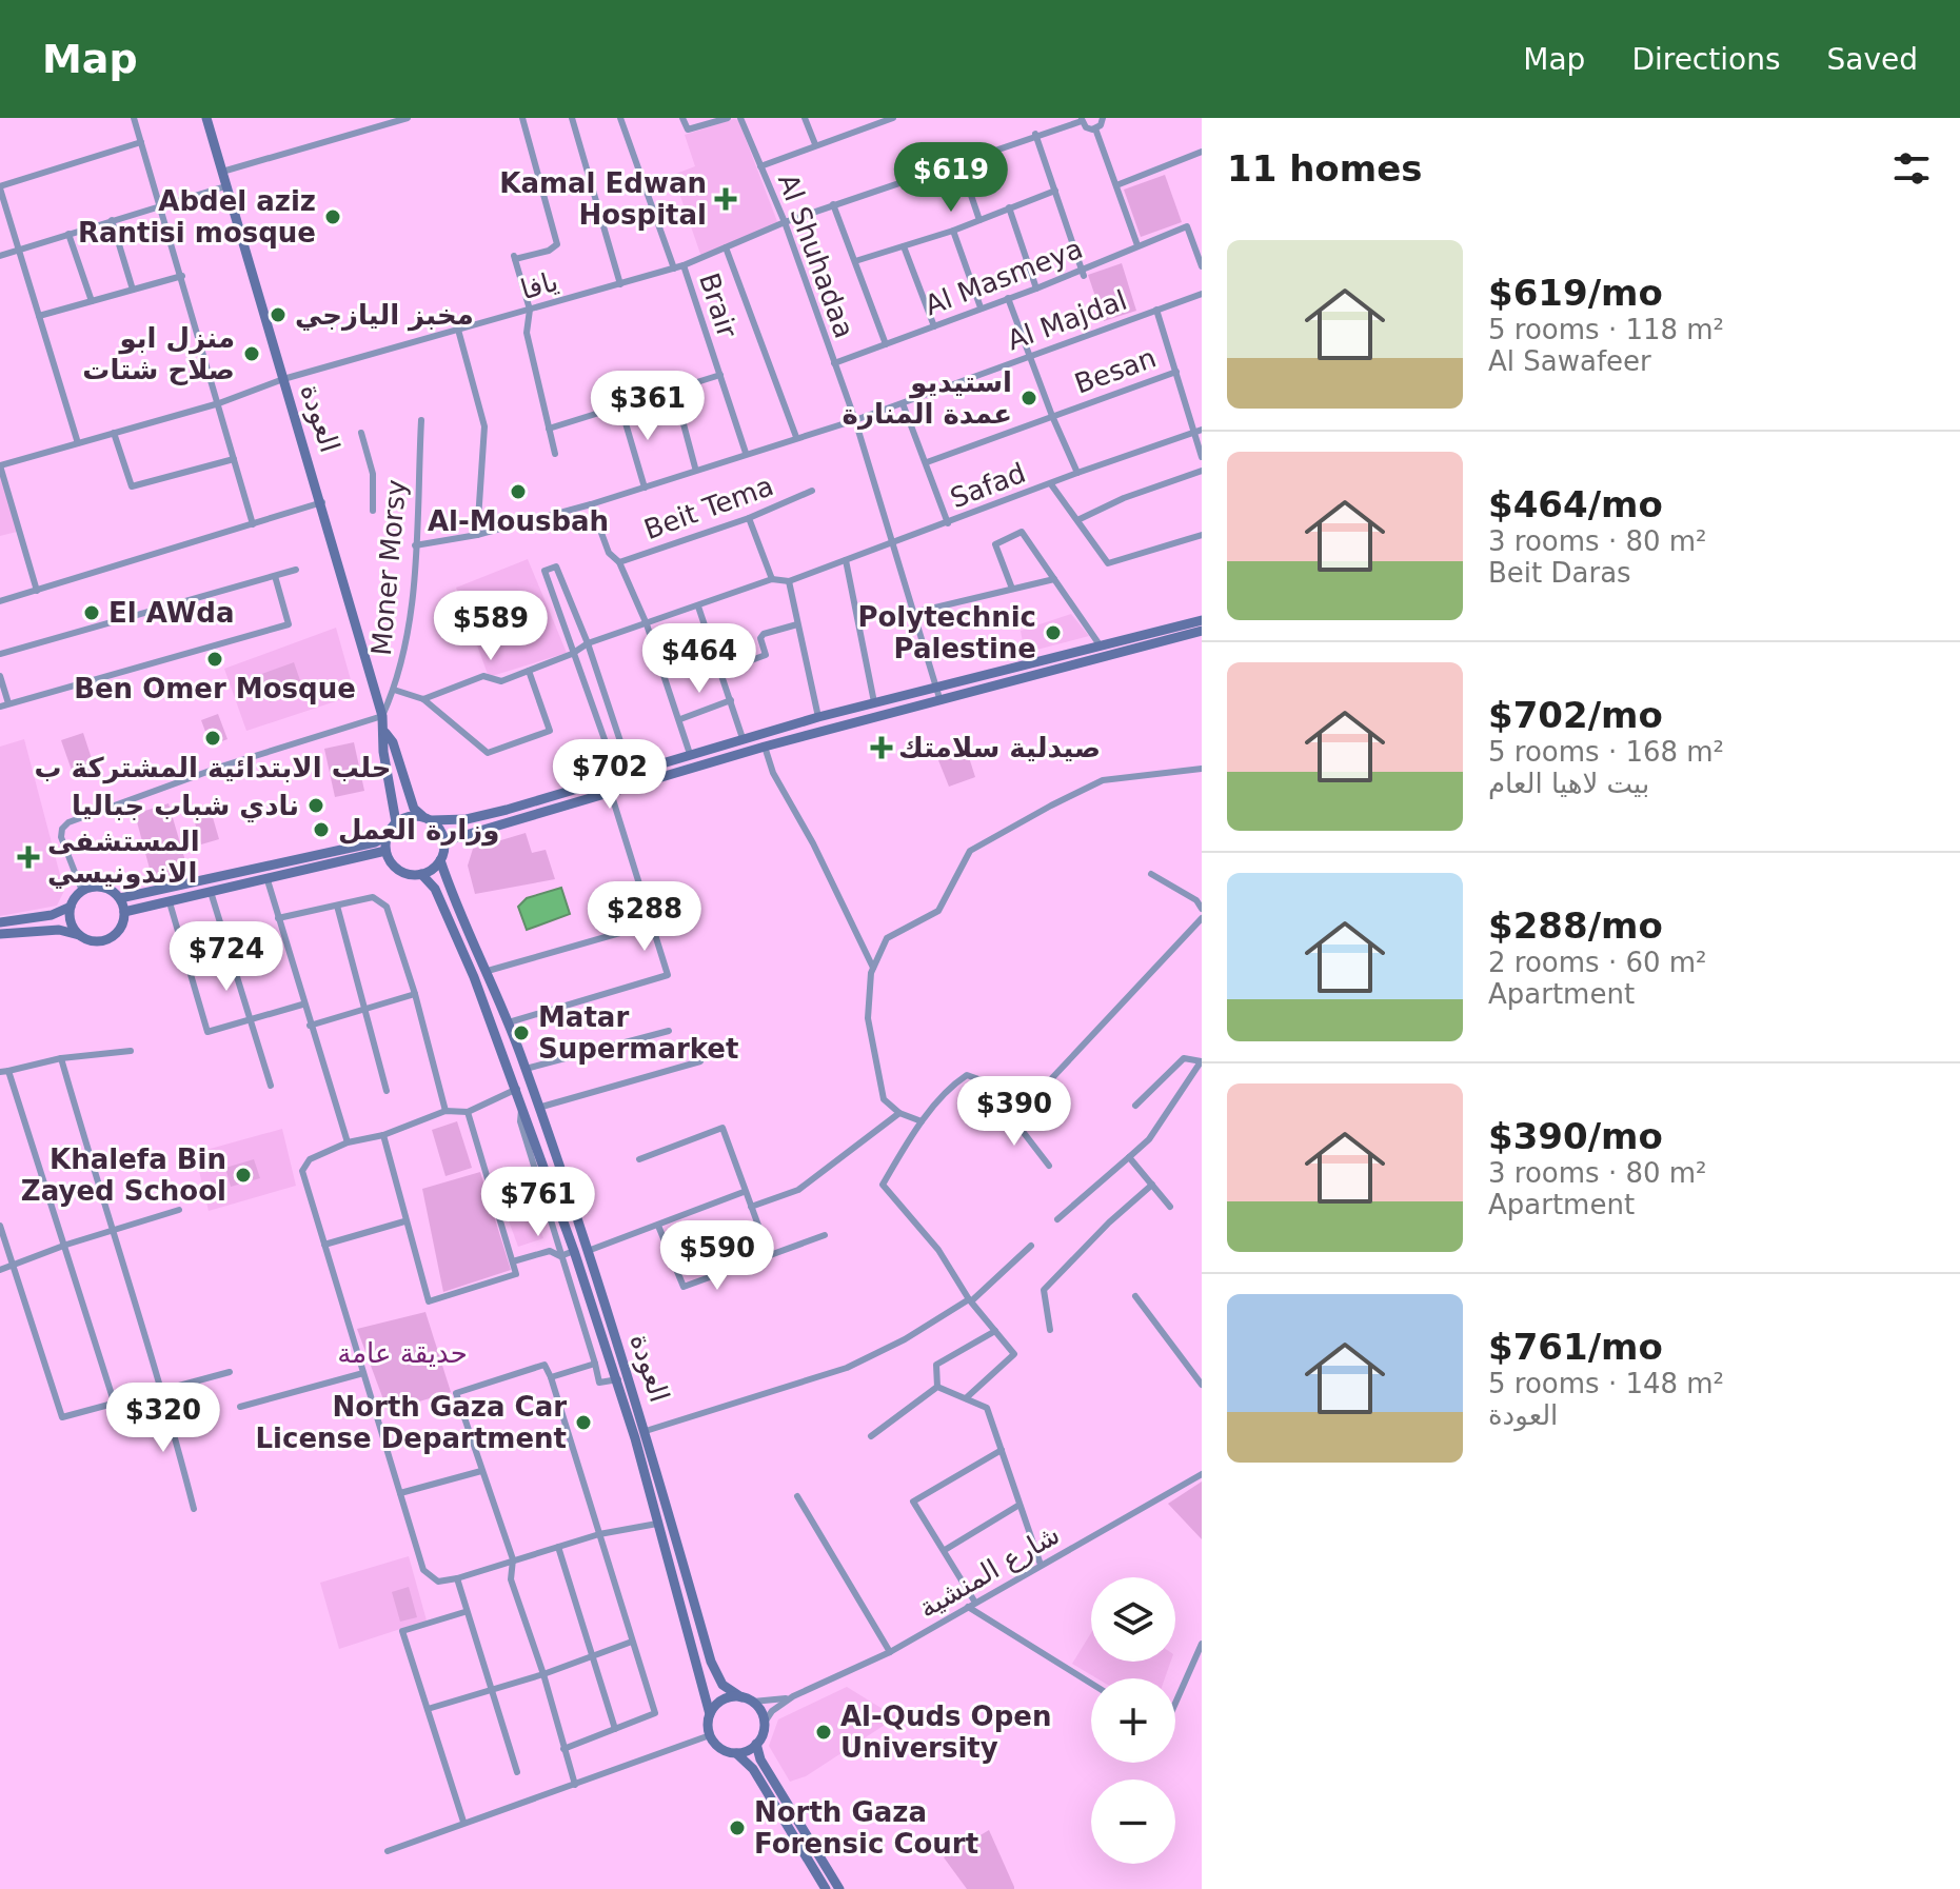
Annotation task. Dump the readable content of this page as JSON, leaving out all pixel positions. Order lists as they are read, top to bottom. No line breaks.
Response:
{"streets":{"main road":["العودة"],"street":["Al Shuhadaa","Al Masmeya","يافا","Brair","Al Majdal","Besan","Safad","Beit Tema","Moner Morsy","شارع المنشية"]},"crossings":[["Al Shuhadaa","Al Masmeya"],["Al Shuhadaa","يافا"],["Al Shuhadaa","Al Majdal"],["Al Shuhadaa","Safad"],["يافا","Brair"],["يافا","العودة"],["Brair","Al Majdal"],["Al Majdal","Besan"],["Al Majdal","Moner Morsy"],["Besan","Safad"],["العودة","Moner Morsy"],["العودة","شارع المنشية"]],"parks":["حديقة عامة"],"places":{"health":["Kamal Edwan Hospital","صيدلية سلامتك","المستشفى الاندونيسي"],"other":["Abdel aziz Rantisi mosque","مخبز اليازجي","منزل ابو صلاح شتات","استيديو عمدة المنارة","Al-Mousbah","El AWda","Polytechnic Palestine","Ben Omer Mosque","حلب الابتدائية المشتركة ب","نادي شباب جباليا","وزارة العمل","Matar Supermarket","Khalefa Bin Zayed School","North Gaza Car License Department","Al-Quds Open University","North Gaza Forensic Court"]},"page":{"header":"Map","nav":["Map","Directions","Saved"],"heading":"11 homes","price":["$619","$361","$589","$464","$702","$288","$724","$390","$761","$590","$320"],"list":[{"name":"$619/mo","note":"5 rooms · 118 m² · Al Sawafeer"},{"name":"$464/mo","note":"3 rooms · 80 m² · Beit Daras"},{"name":"$702/mo","note":"5 rooms · 168 m² · بيت لاهيا العام"},{"name":"$288/mo","note":"2 rooms · 60 m² · Apartment"},{"name":"$390/mo","note":"3 rooms · 80 m² · Apartment"},{"name":"$761/mo","note":"5 rooms · 148 m² · العودة"}],"map_buttons":["+","−"]}}
